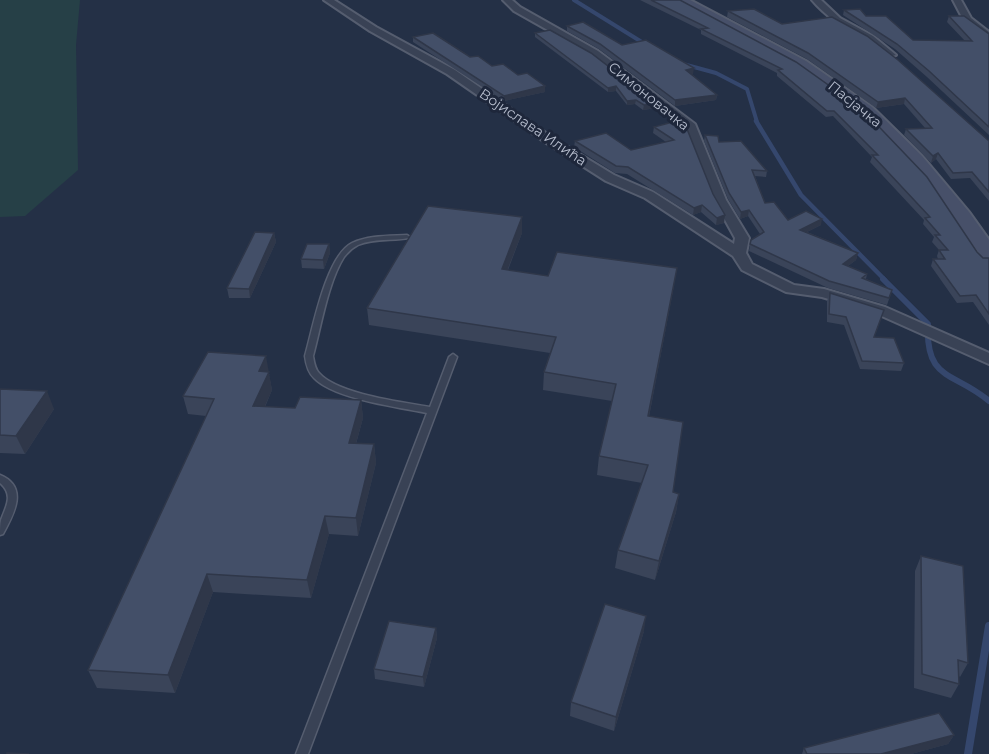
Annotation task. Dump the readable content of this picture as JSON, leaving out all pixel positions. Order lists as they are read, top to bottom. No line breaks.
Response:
{"streets":{"main road":["Пасјачка"],"street":["Симоновачка","Војислава Илића"]},"crossings":[["Симоновачка","Војислава Илића"]]}
